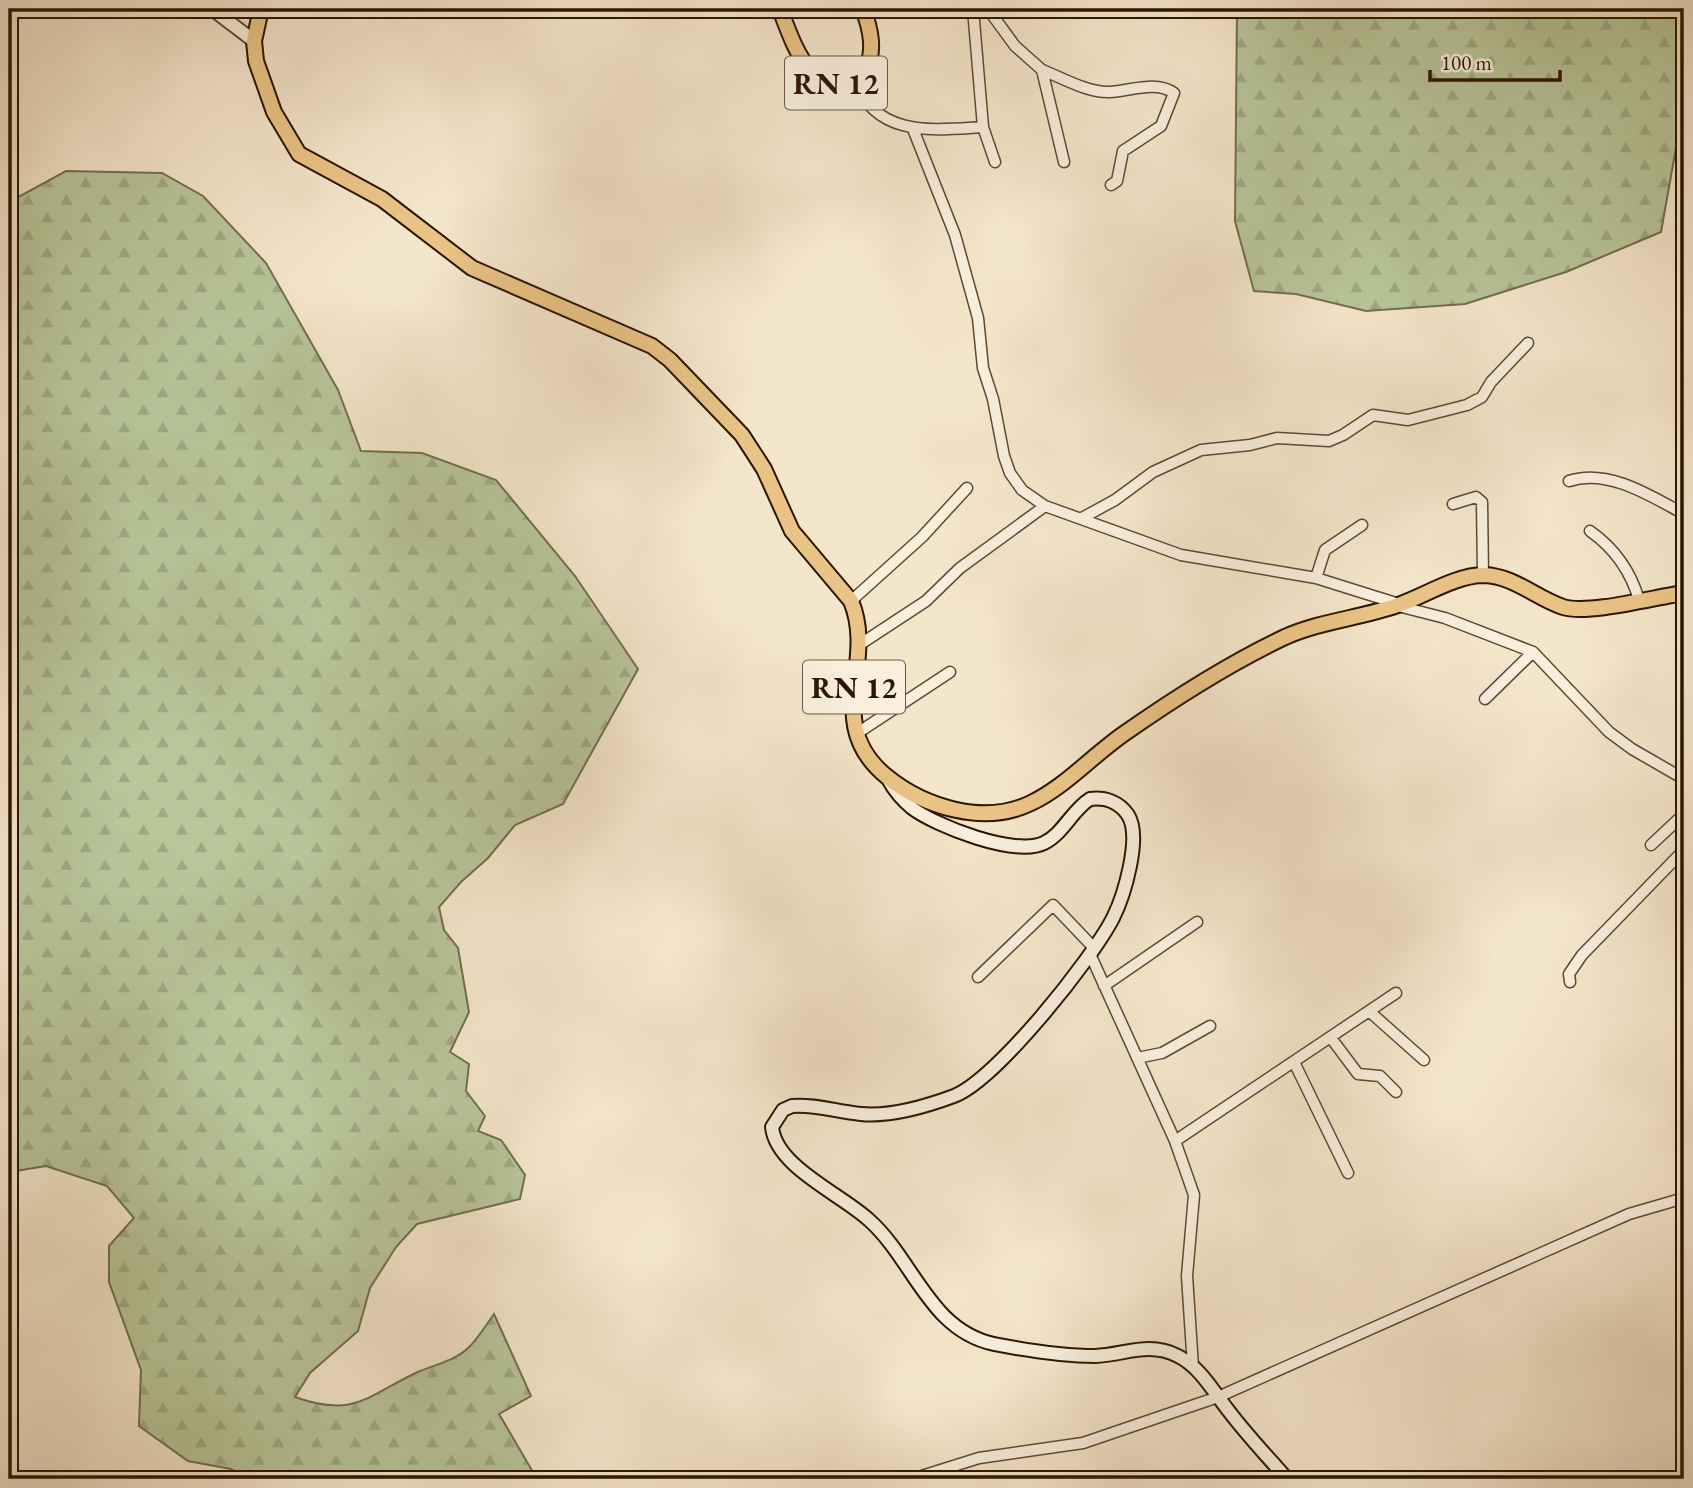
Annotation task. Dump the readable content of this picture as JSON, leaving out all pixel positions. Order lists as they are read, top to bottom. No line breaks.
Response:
{"streets":{"main road":["RN 12"]},"scale_bar":"100 m"}
